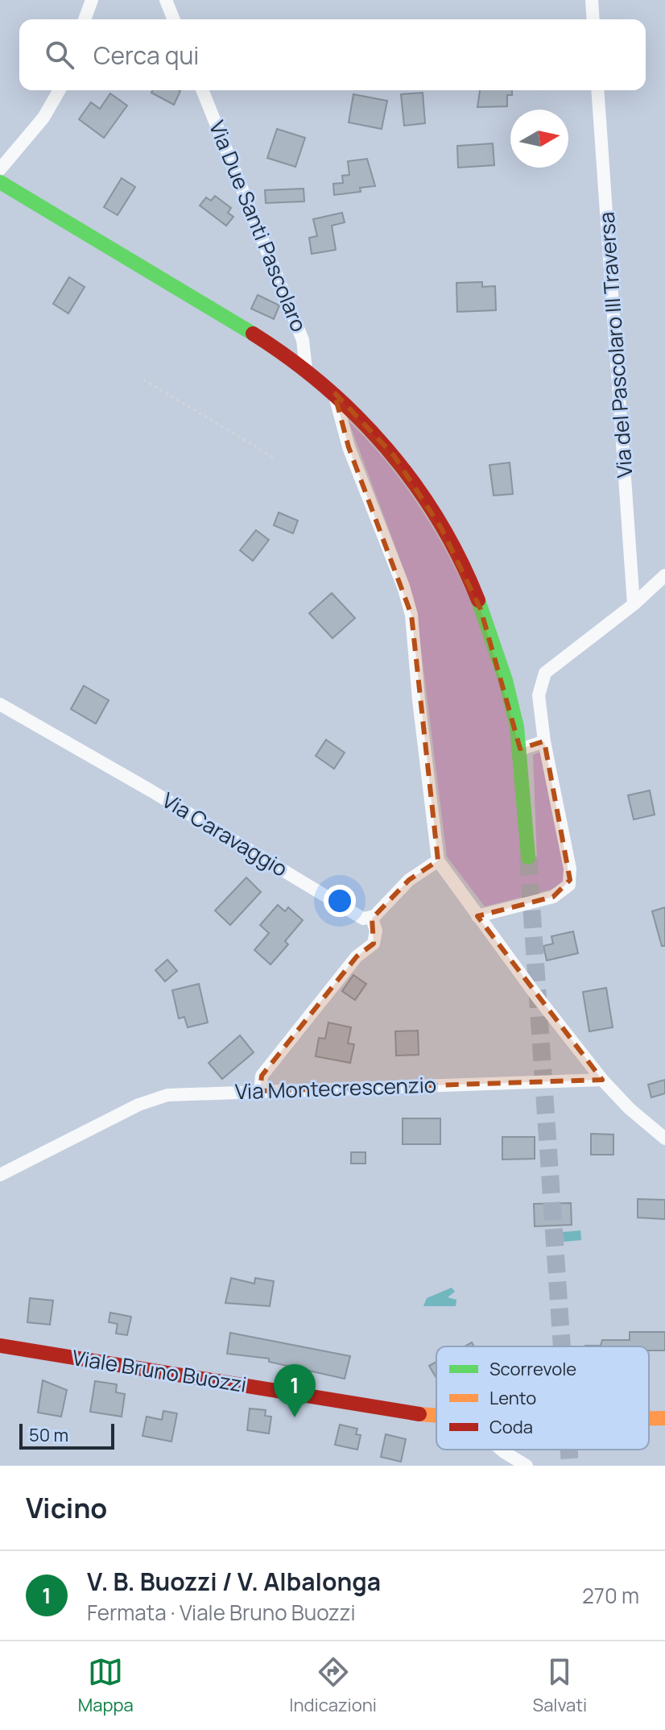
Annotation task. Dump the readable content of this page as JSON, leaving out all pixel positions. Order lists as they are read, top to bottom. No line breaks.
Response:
{"streets":{"main road":["Viale Bruno Buozzi"],"street":["Via Due Santi Pascolaro","Via del Pascolaro III Traversa","Via Caravaggio","Via Montecrescenzio"]},"legend":["Scorrevole","Lento","Coda"],"scale_bar":"50 m","north":"right","page":{"search":"Cerca qui","pins":"1","scale":"50 m","heading":"Vicino","list":[{"mark":"1","name":"V. B. Buozzi / V. Albalonga","note":"Fermata · Viale Bruno Buozzi","value":"270 m"}],"nav":["Mappa","Indicazioni","Salvati"]}}
